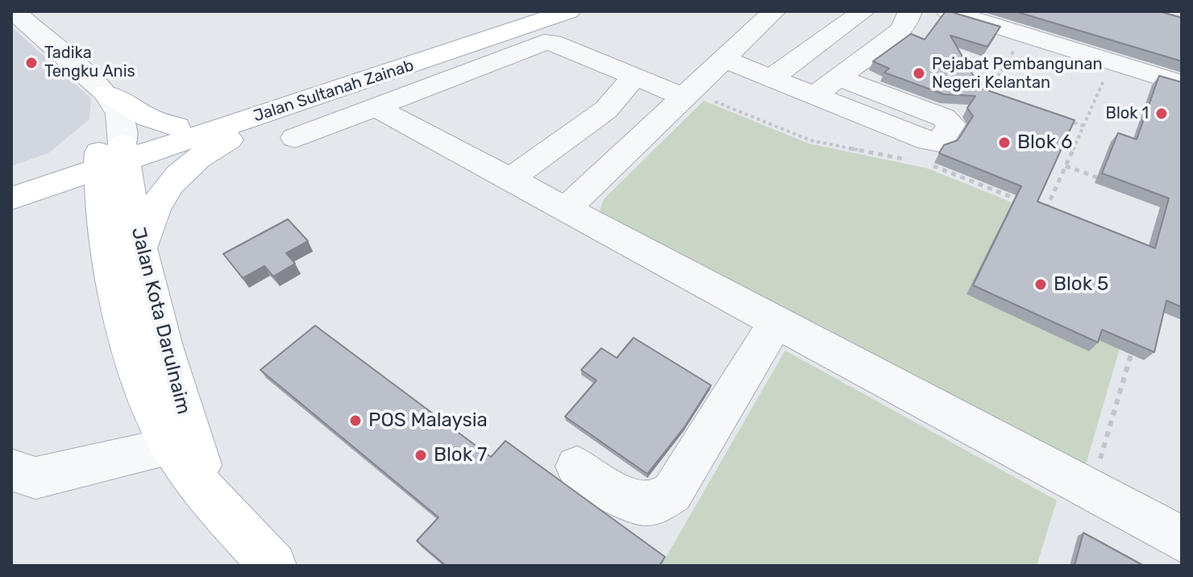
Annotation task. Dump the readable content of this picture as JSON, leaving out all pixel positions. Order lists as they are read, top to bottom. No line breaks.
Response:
{"streets":{"main road":["Jalan Sultanah Zainab","Jalan Kota Darulnaim"]},"crossings":[["Jalan Sultanah Zainab","Jalan Kota Darulnaim"]],"places":["Tadika Tengku Anis","Pejabat Pembangunan Negeri Kelantan","Blok 1","Blok 6","Blok 5","POS Malaysia","Blok 7"]}
